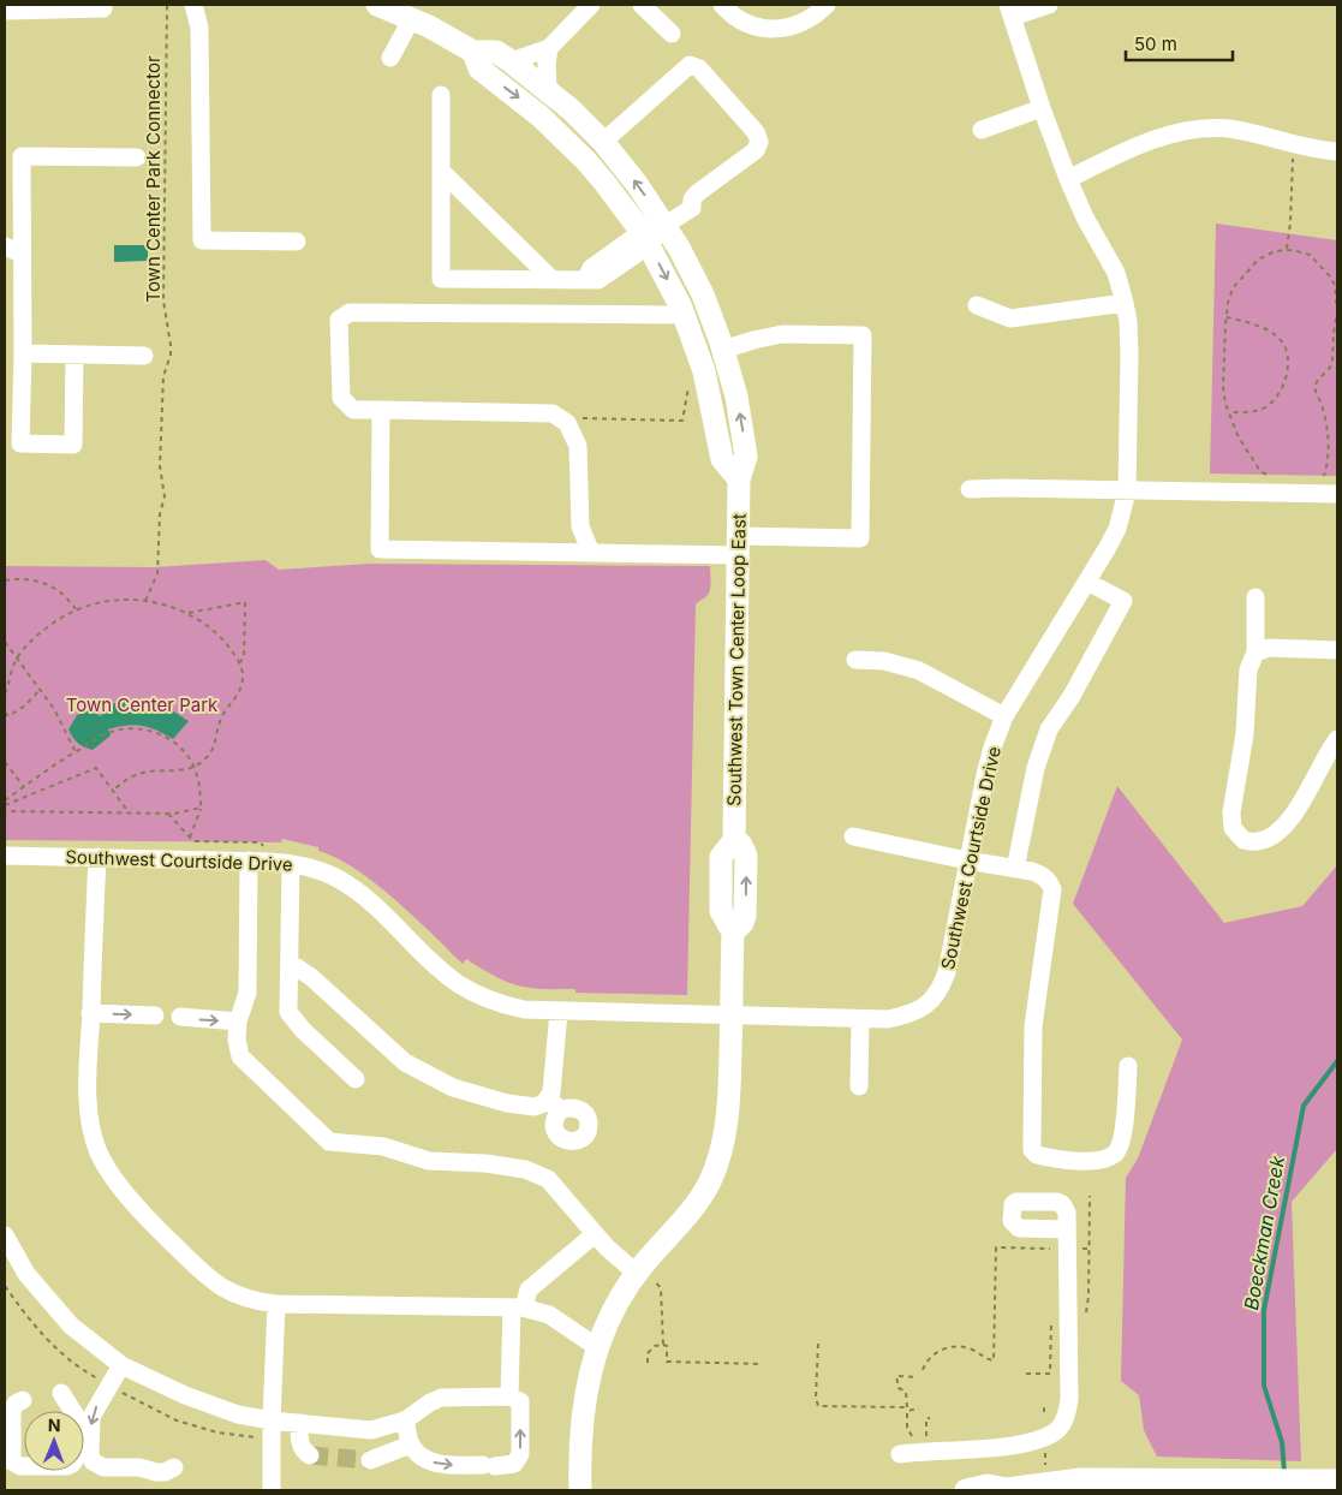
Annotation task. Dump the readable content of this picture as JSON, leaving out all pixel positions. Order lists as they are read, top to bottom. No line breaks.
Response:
{"streets":{"main road":["Southwest Town Center Loop East"],"street":["Southwest Courtside Drive"],"path":["Town Center Park Connector"]},"crossings":[["Southwest Town Center Loop East","Southwest Courtside Drive"]],"water":["Boeckman Creek"],"parks":["Town Center Park"],"scale_bar":"50 m","north":"top"}
